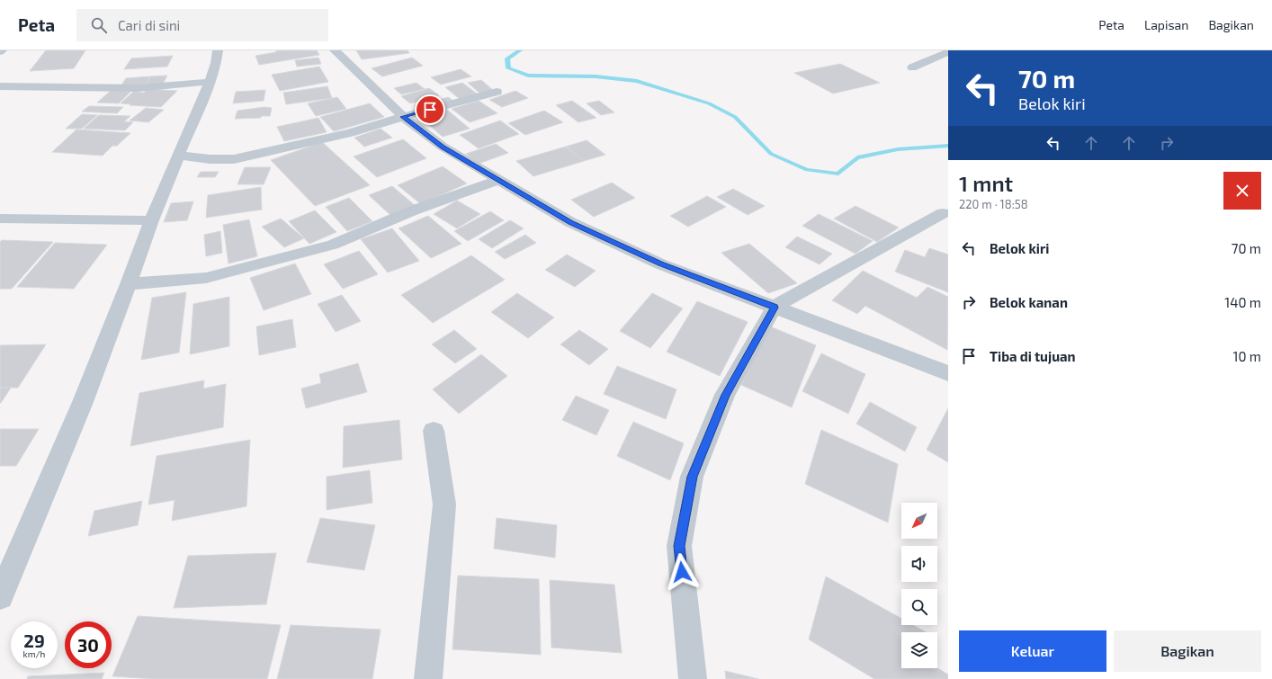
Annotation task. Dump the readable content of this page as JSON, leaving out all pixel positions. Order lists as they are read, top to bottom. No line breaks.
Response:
{"north":"bottom left","page":{"header":"Peta","search":"Cari di sini","nav":["Peta","Lapisan","Bagikan"],"turn":["70 m","Belok kiri"],"heading":["1 mnt","220 m · 18:58"],"list":[{"name":"Belok kiri","value":"70 m"},{"name":"Belok kanan","value":"140 m"},{"name":"Tiba di tujuan","value":"10 m"}],"speed":"29 km/h","limit":"30","buttons":["Keluar","Bagikan"]}}
